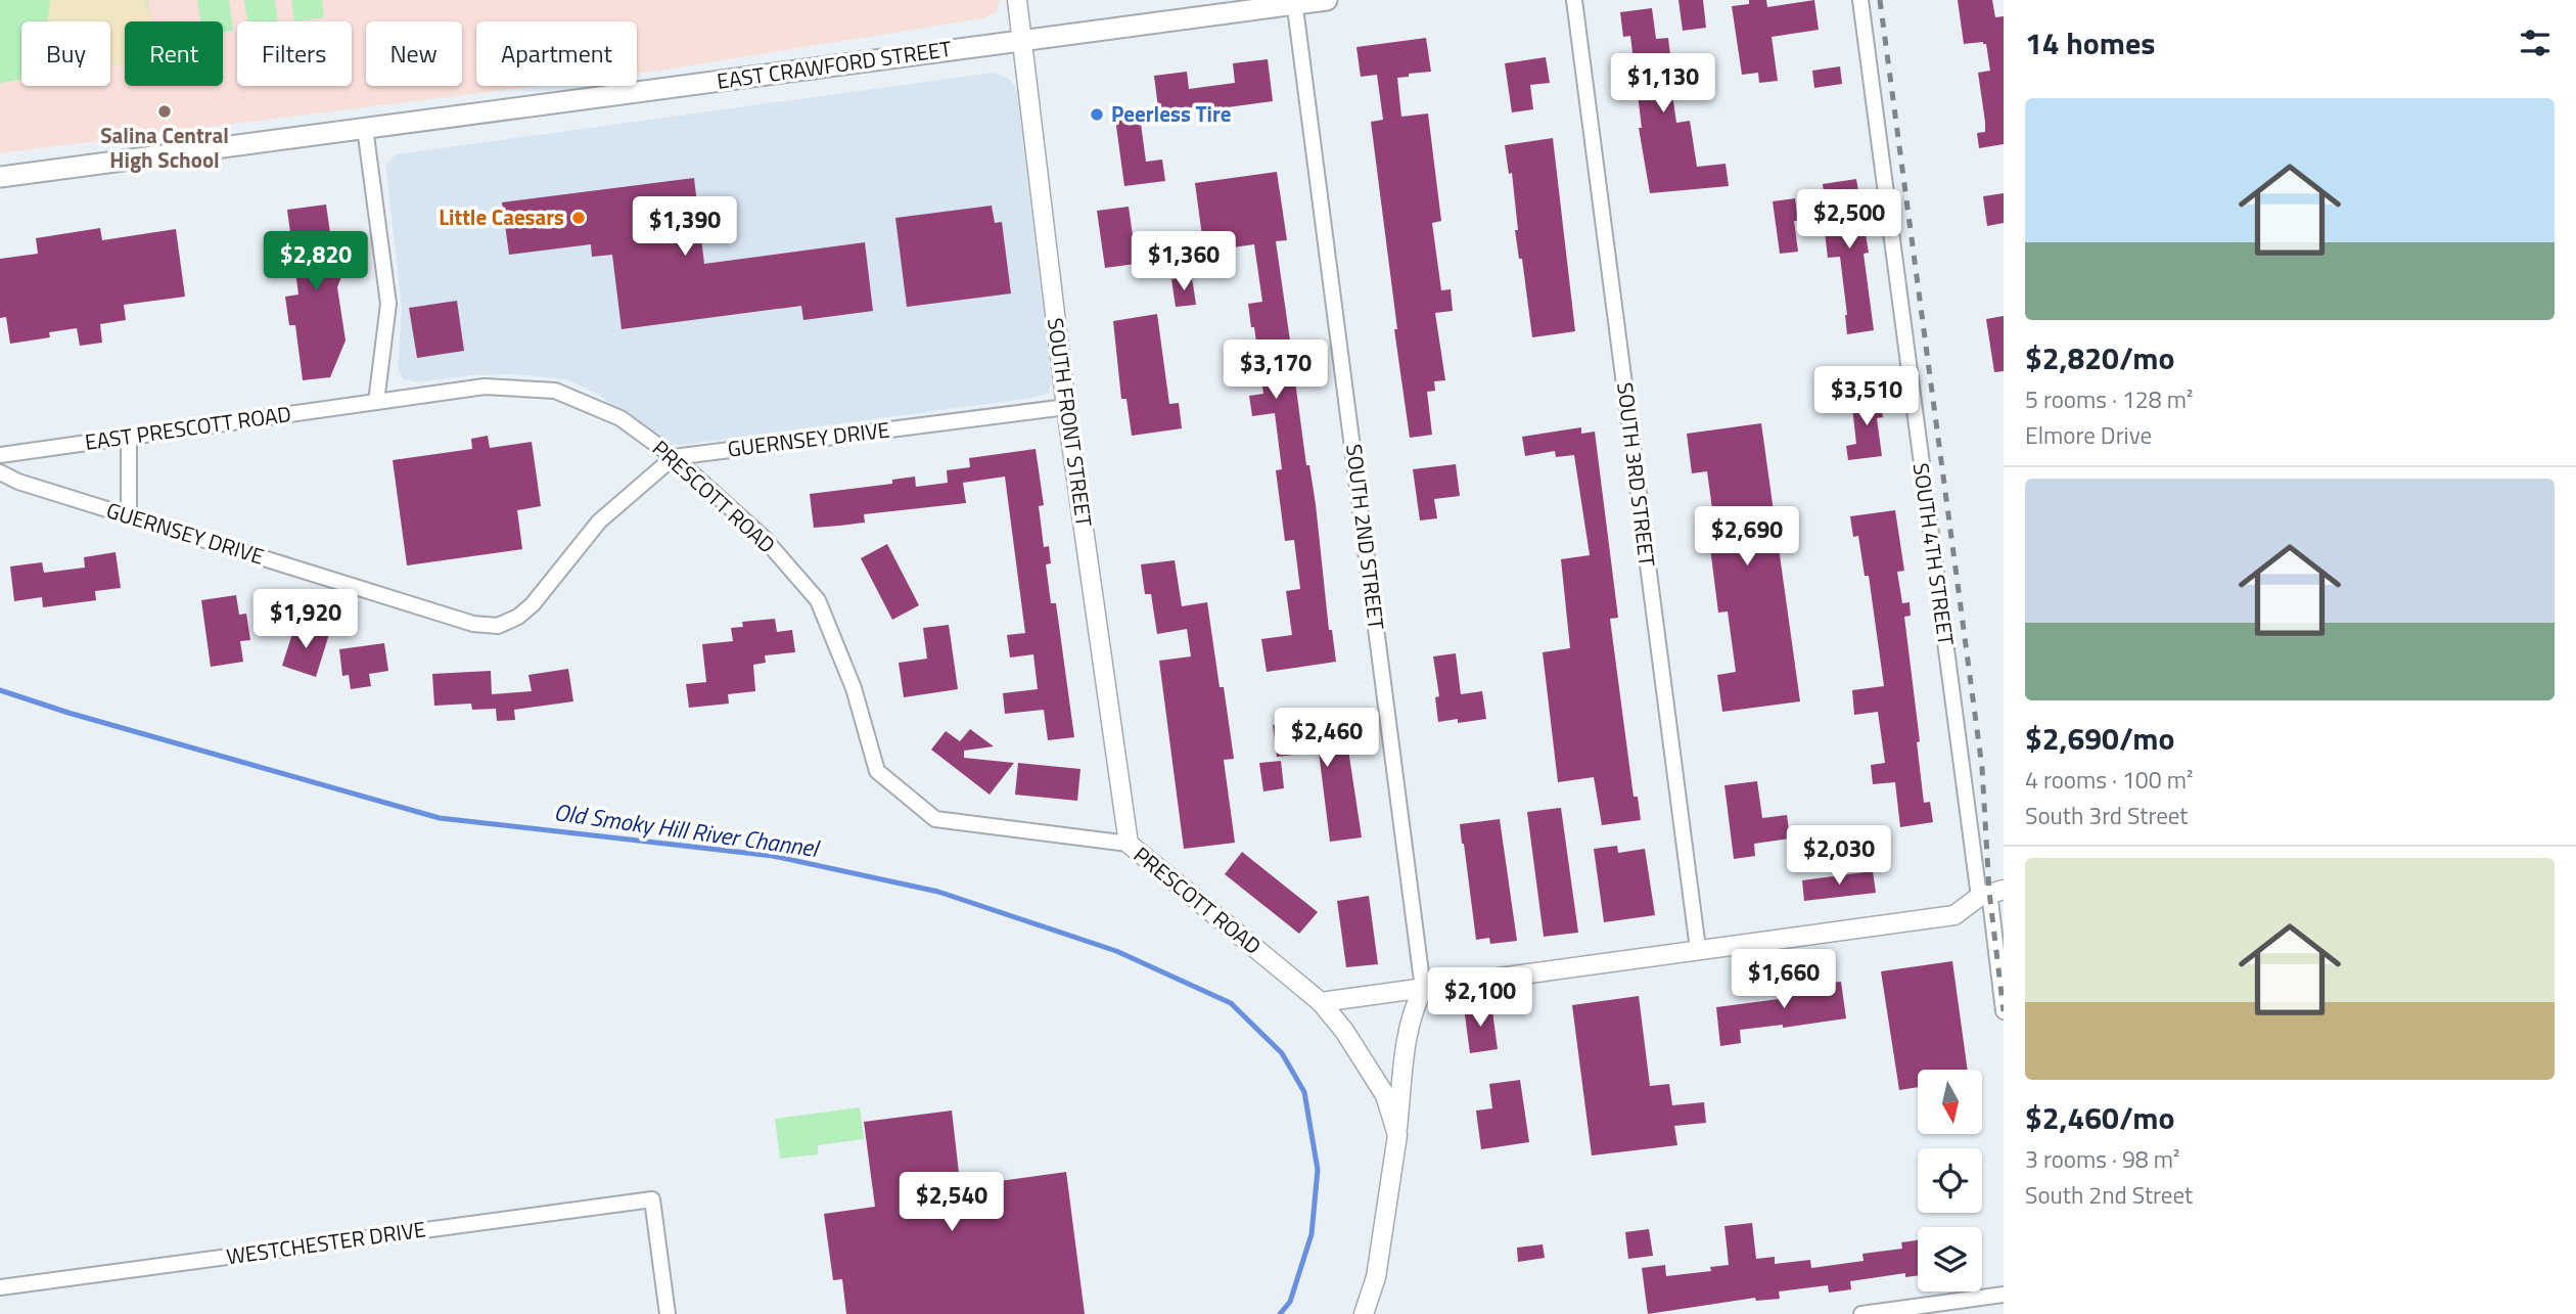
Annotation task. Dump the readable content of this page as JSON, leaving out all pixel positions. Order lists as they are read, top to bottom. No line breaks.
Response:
{"streets":{"main road":["EAST CRAWFORD STREET"],"street":["SOUTH FRONT STREET","EAST PRESCOTT ROAD","GUERNSEY DRIVE","SOUTH 3RD STREET","PRESCOTT ROAD","SOUTH 2ND STREET","SOUTH 4TH STREET","WESTCHESTER DRIVE"]},"crossings":[["EAST CRAWFORD STREET","SOUTH FRONT STREET"],["EAST CRAWFORD STREET","SOUTH 2ND STREET"],["SOUTH FRONT STREET","GUERNSEY DRIVE"],["SOUTH FRONT STREET","PRESCOTT ROAD"],["EAST PRESCOTT ROAD","PRESCOTT ROAD"],["GUERNSEY DRIVE","PRESCOTT ROAD"]],"water":["Old Smoky Hill River Channel"],"places":["Salina Central High School","Peerless Tire","Little Caesars"],"north":"bottom","page":{"heading":"14 homes","chip":["Buy","Rent","Filters","New","Apartment"],"price":["$1,130","$2,500","$1,390","$2,820","$1,360","$3,170","$3,510","$2,690","$1,920","$2,460","$2,030","$1,660","$2,100","$2,540"],"list":[{"name":"$2,820/mo","note":"5 rooms · 128 m² · Elmore Drive"},{"name":"$2,690/mo","note":"4 rooms · 100 m² · South 3rd Street"},{"name":"$2,460/mo","note":"3 rooms · 98 m² · South 2nd Street"}]}}
